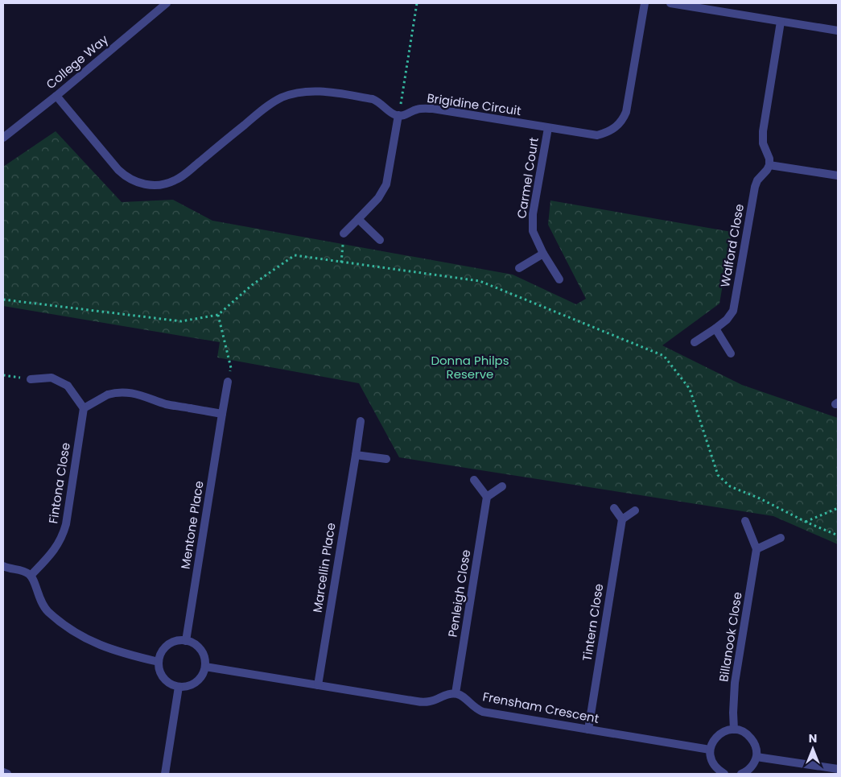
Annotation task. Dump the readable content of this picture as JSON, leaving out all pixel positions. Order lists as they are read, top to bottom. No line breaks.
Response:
{"streets":{"street":["College Way","Brigidine Circuit","Carmel Court","Walford Close","Fintona Close","Mentone Place","Marcellin Place","Penleigh Close","Tintern Close","Billanook Close","Frensham Crescent"]},"crossings":[["Brigidine Circuit","Carmel Court"],["Penleigh Close","Frensham Crescent"],["Tintern Close","Frensham Crescent"]],"parks":["Donna Philps Reserve"],"north":"top"}
